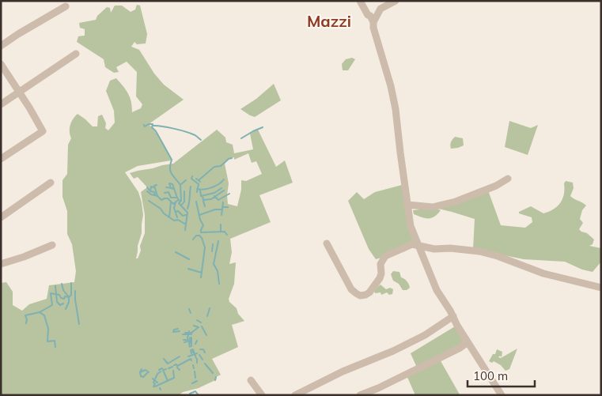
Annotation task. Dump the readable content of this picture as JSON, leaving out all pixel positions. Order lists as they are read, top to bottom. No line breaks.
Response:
{"districts":["Mazzi"],"scale_bar":"100 m"}
